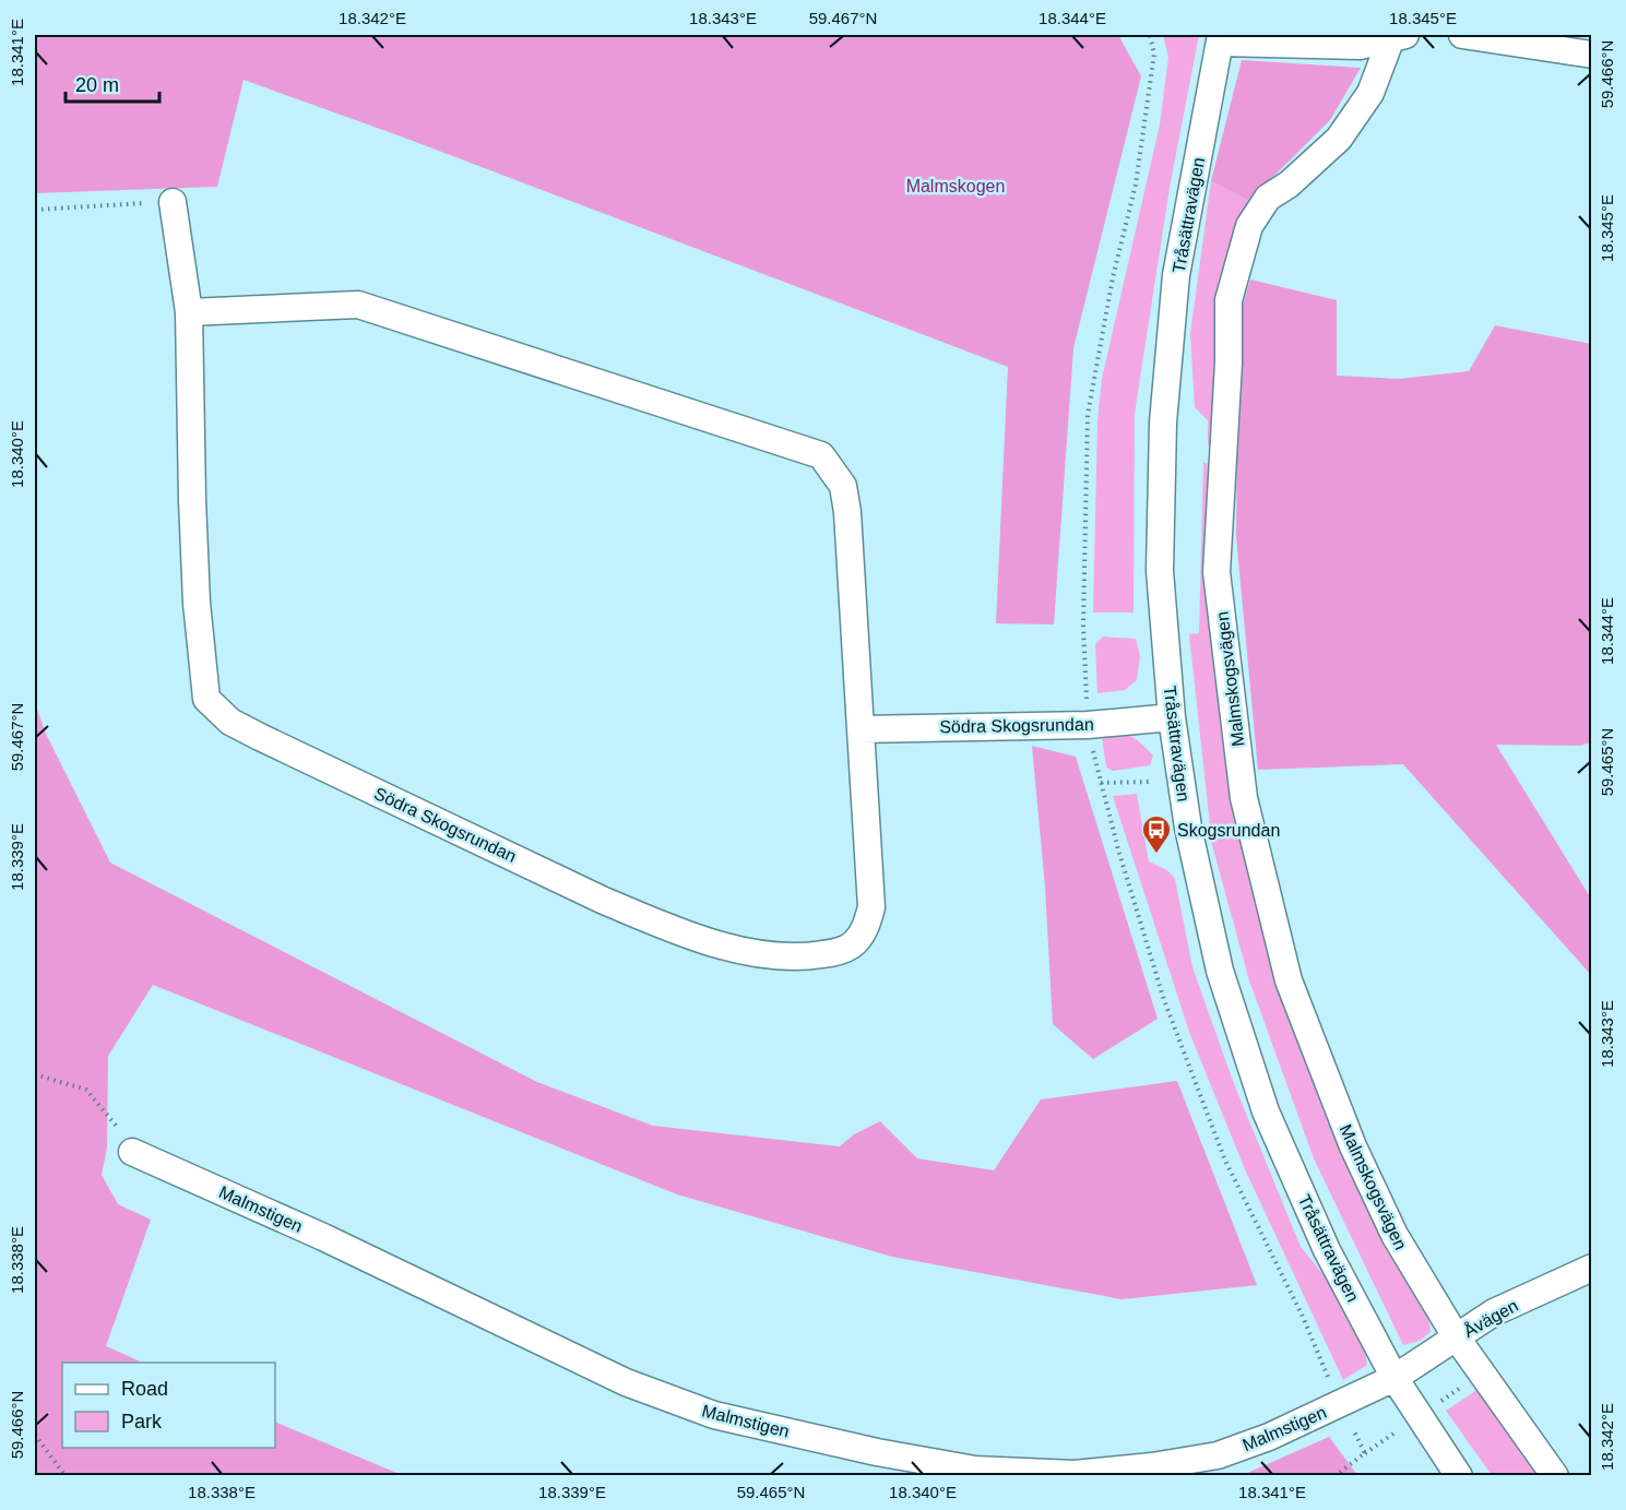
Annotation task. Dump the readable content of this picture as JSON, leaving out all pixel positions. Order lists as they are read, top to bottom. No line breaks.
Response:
{"streets":{"street":["Tråsättravägen","Malmskogsvägen","Södra Skogsrundan","Malmstigen","Åvägen"]},"crossings":[["Tråsättravägen","Södra Skogsrundan"],["Tråsättravägen","Malmstigen"],["Tråsättravägen","Åvägen"],["Malmskogsvägen","Åvägen"],["Malmstigen","Åvägen"]],"parks":["Malmskogen"],"places":{"bus stop":["Skogsrundan"]},"legend":["Road","Park"],"scale_bar":"20 m","coordinates":["18.342°E","18.343°E","59.467°N","18.344°E","18.345°E","18.341°E","59.466°N","18.340°E","59.465°N","18.339°E","18.338°E"]}
